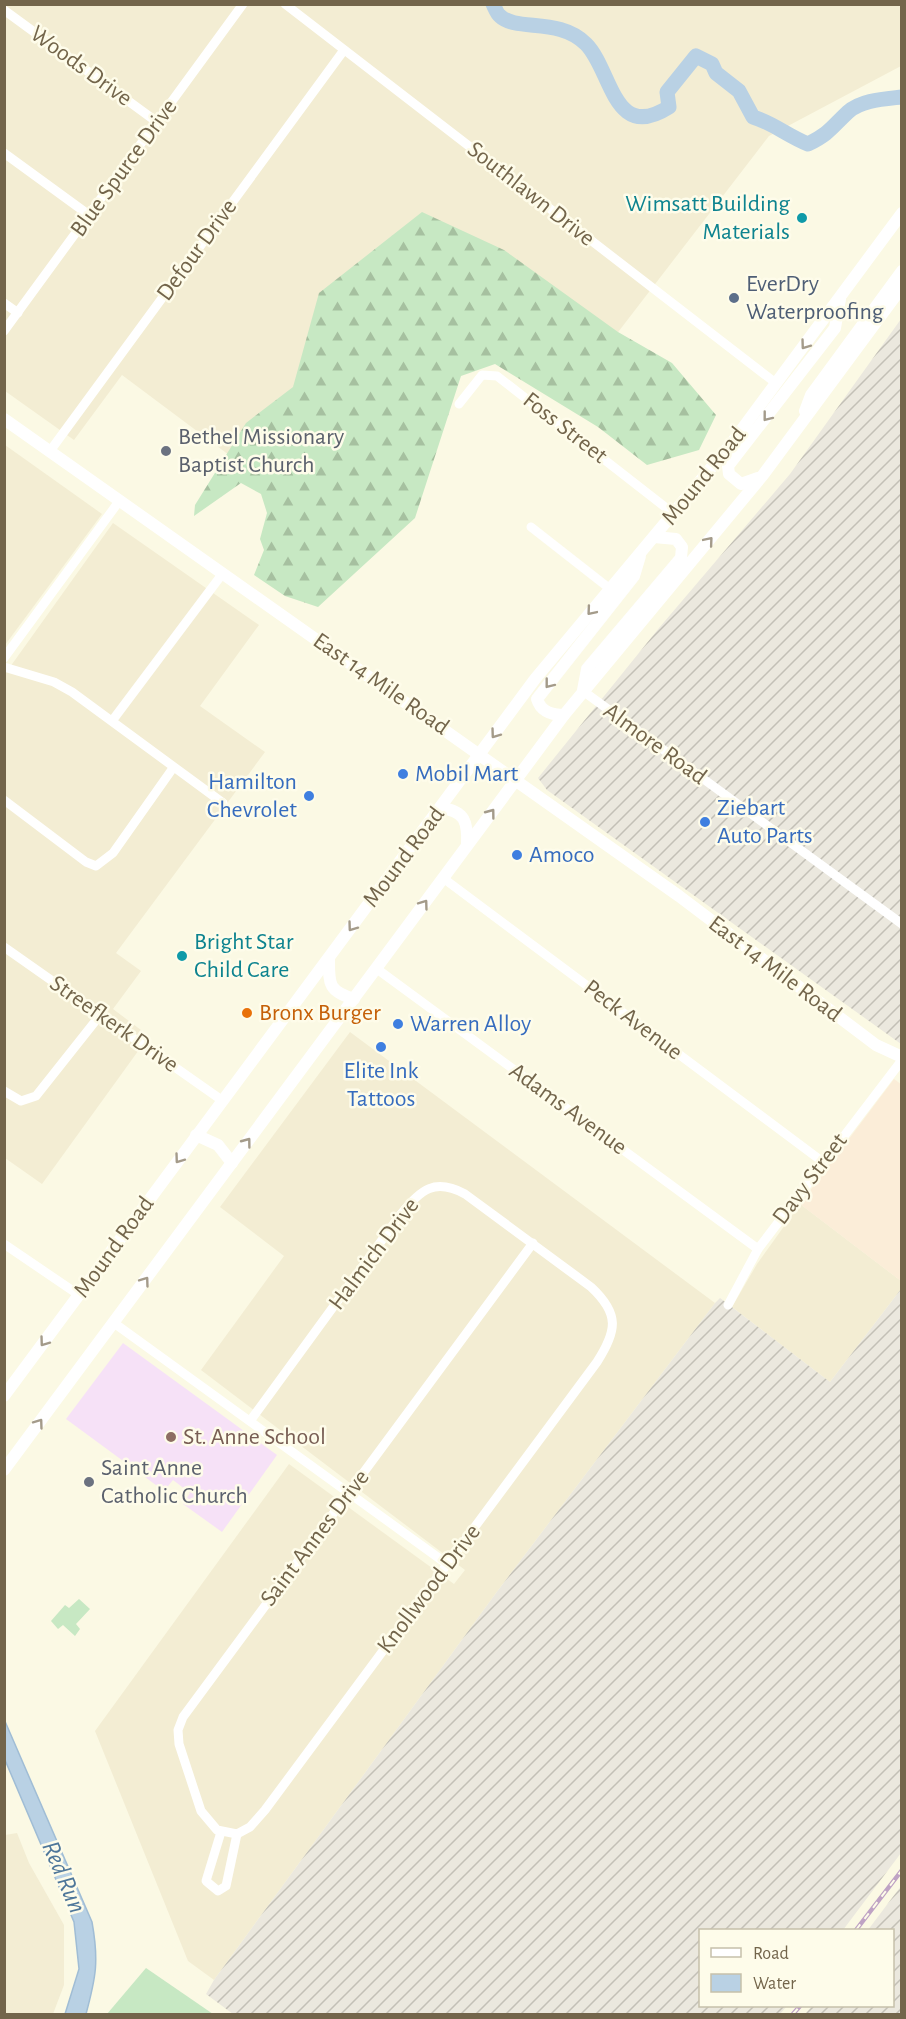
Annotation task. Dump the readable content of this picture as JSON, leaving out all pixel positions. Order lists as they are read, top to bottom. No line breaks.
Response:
{"streets":{"main road":["Mound Road","East 14 Mile Road"],"street":["Woods Drive","Blue Spurce Drive","Southlawn Drive","Defour Drive","Foss Street","Almore Road","Peck Avenue","Streefkerk Drive","Adams Avenue","Davy Street","Halmich Drive","Saint Annes Drive","Knollwood Drive"]},"crossings":[["Woods Drive","Blue Spurce Drive"],["Southlawn Drive","Defour Drive"],["Southlawn Drive","Mound Road"],["Defour Drive","East 14 Mile Road"],["Foss Street","Mound Road"],["Mound Road","East 14 Mile Road"],["Mound Road","Almore Road"],["Mound Road","Peck Avenue"],["Mound Road","Streefkerk Drive"],["Mound Road","Adams Avenue"],["East 14 Mile Road","Davy Street"],["Peck Avenue","Davy Street"],["Adams Avenue","Davy Street"],["Halmich Drive","Saint Annes Drive"],["Halmich Drive","Knollwood Drive"],["Saint Annes Drive","Knollwood Drive"]],"water":["Red Run"],"places":["Wimsatt Building Materials","EverDry Waterproofing","Bethel Missionary Baptist Church","Mobil Mart","Hamilton Chevrolet","Ziebart Auto Parts","Amoco","Bright Star Child Care","Bronx Burger","Warren Alloy","Elite Ink Tattoos","St. Anne School","Saint Anne Catholic Church"],"legend":["Road","Water"]}
